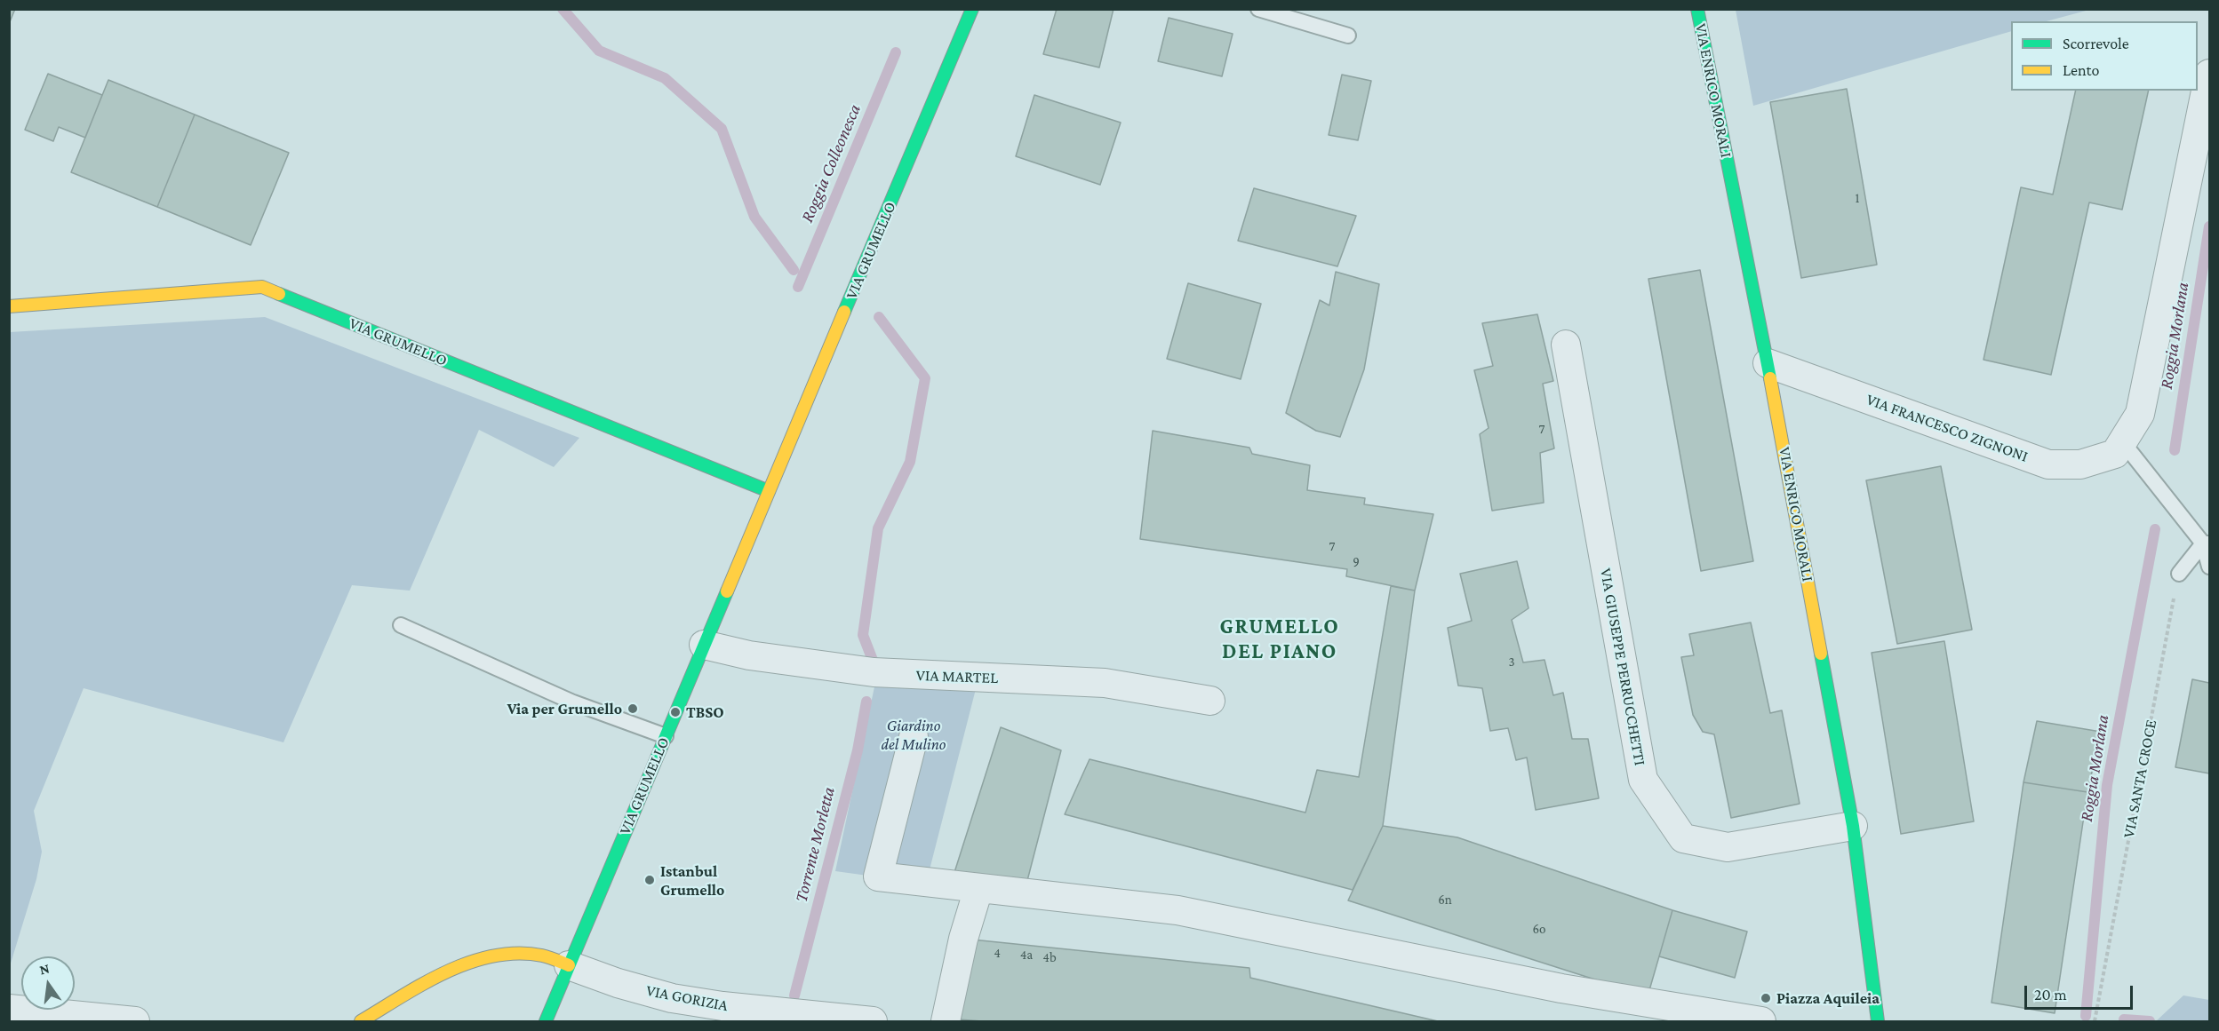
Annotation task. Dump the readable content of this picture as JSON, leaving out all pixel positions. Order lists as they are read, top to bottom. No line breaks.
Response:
{"streets":{"street":["VIA ENRICO MORALI","VIA GRUMELLO","VIA FRANCESCO ZIGNONI","VIA GIUSEPPE PERRUCCHETTI","VIA MARTEL","VIA GORIZIA"],"path":["VIA SANTA CROCE"]},"crossings":[["VIA ENRICO MORALI","VIA FRANCESCO ZIGNONI"],["VIA ENRICO MORALI","VIA GIUSEPPE PERRUCCHETTI"],["VIA GRUMELLO","VIA MARTEL"],["VIA GRUMELLO","VIA GORIZIA"]],"districts":["GRUMELLO DEL PIANO"],"water":["Roggia Colleonesca","Roggia Morlana","Torrente Morletta"],"parks":["Giardino del Mulino"],"places":["Via per Grumello","TBSO","Istanbul Grumello","Piazza Aquileia"],"house_numbers":["1","7","7","9","3","6n","6o","4","4a","4b"],"legend":["Scorrevole","Lento"],"scale_bar":"20 m","north":"top"}
